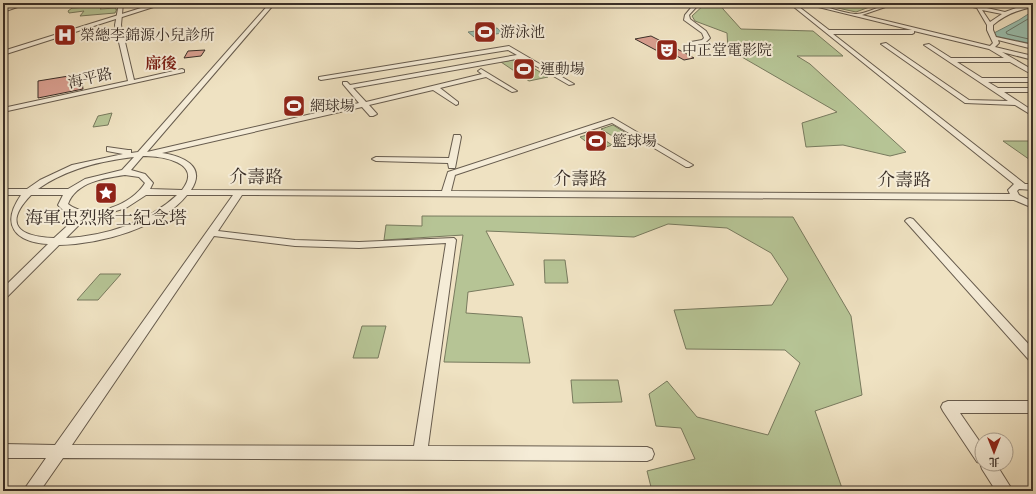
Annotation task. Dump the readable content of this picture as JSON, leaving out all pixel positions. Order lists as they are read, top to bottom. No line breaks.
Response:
{"streets":{"street":["海平路","介壽路"]},"districts":["廍後"],"places":{"sports":["游泳池","運動場","網球場","籃球場"],"hospital":["榮總李錦源小兒診所"],"theatre":["中正堂電影院"],"place":["海軍忠烈將士紀念塔"]},"north":"bottom"}
